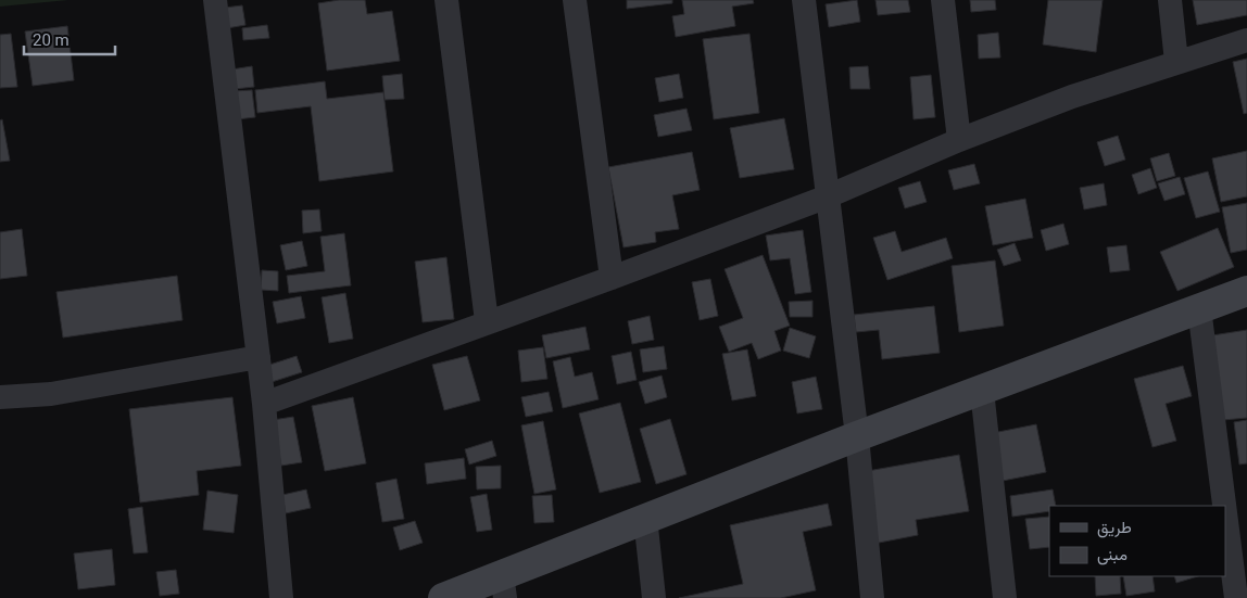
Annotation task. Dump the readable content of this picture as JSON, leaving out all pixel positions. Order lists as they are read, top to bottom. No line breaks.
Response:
{"legend":["طريق","مبنى"],"scale_bar":"20 m"}
